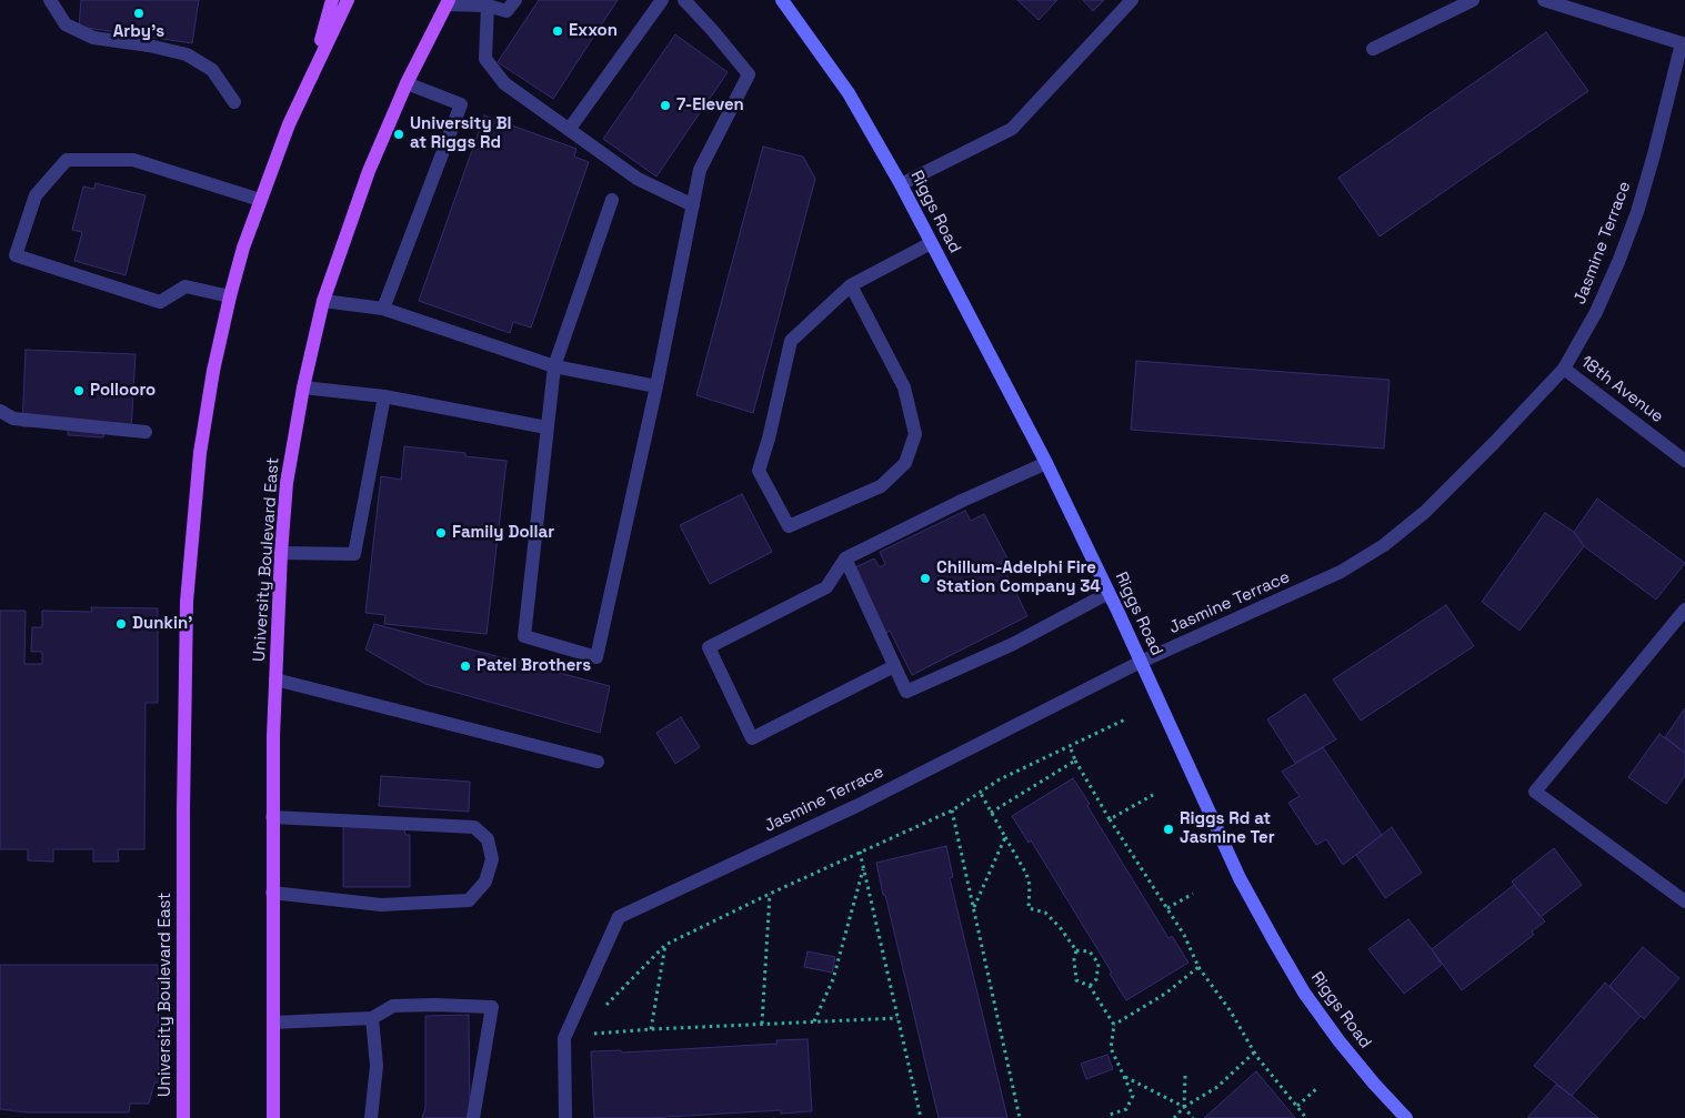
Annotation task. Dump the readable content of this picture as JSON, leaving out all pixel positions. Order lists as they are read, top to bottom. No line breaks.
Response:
{"streets":{"main road":["Riggs Road","University Boulevard East"],"street":["Jasmine Terrace","18th Avenue"]},"crossings":[["Riggs Road","Jasmine Terrace"],["Jasmine Terrace","18th Avenue"]],"places":["Arby's","Exxon","7-Eleven","University Bl at Riggs Rd","Pollooro","Family Dollar","Chillum-Adelphi Fire Station Company 34","Dunkin'","Patel Brothers","Riggs Rd at Jasmine Ter"]}
